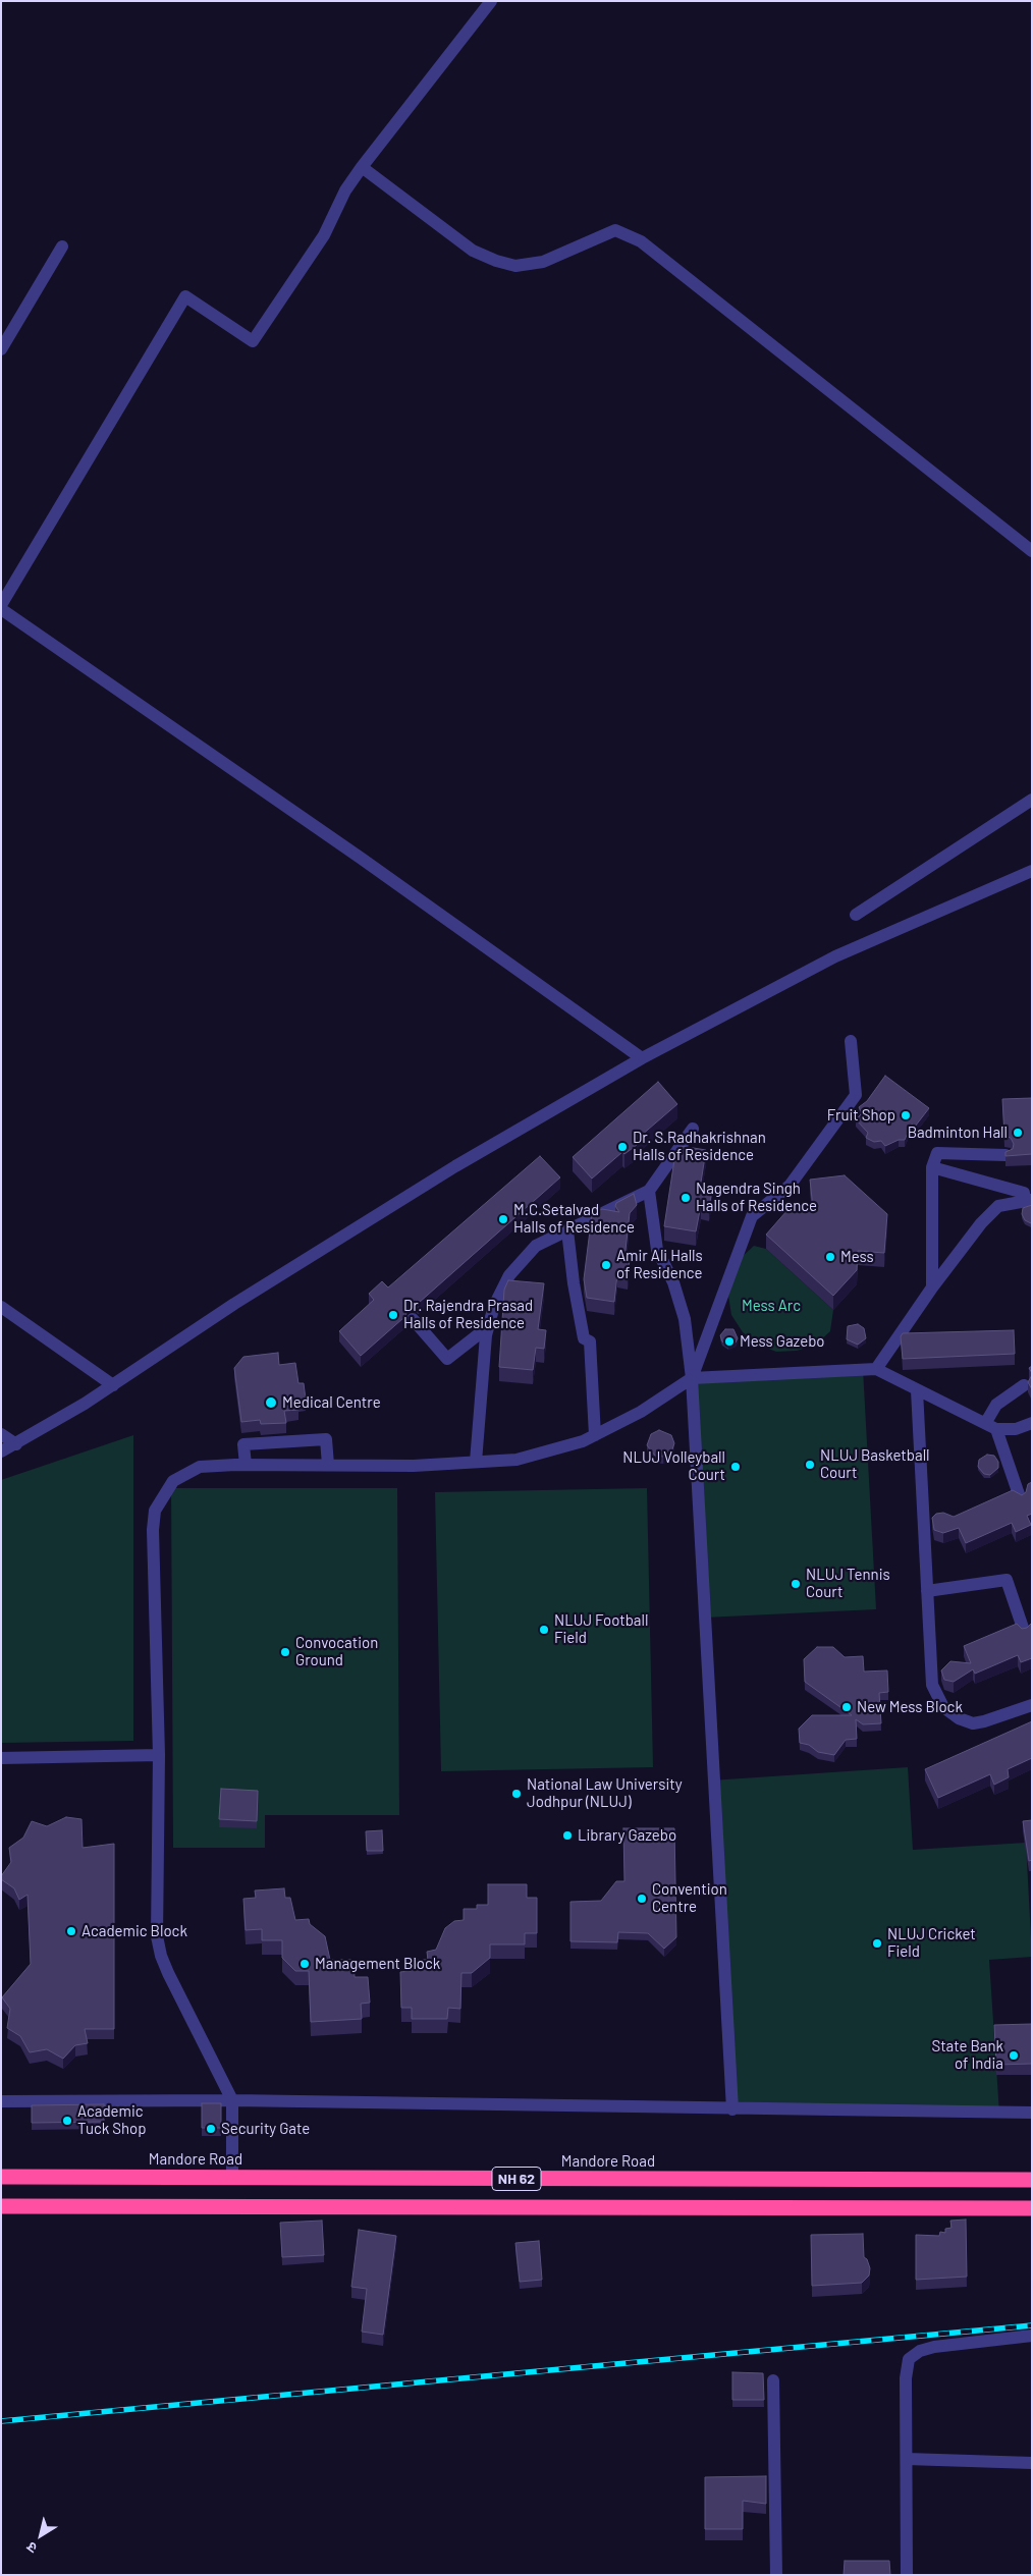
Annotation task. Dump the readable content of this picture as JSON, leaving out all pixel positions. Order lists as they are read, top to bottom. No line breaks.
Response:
{"streets":{"highway":["Mandore Road","NH 62"]},"parks":["Mess Arc"],"places":["Fruit Shop","Badminton Hall","Dr. S.Radhakrishnan Halls of Residence","Nagendra Singh Halls of Residence","M.C.Setalvad Halls of Residence","Mess","Amir Ali Halls of Residence","Dr. Rajendra Prasad Halls of Residence","Mess Gazebo","Medical Centre","NLUJ Basketball Court","NLUJ Volleyball Court","NLUJ Tennis Court","NLUJ Football Field","Convocation Ground","New Mess Block","National Law University Jodhpur (NLUJ)","Library Gazebo","Convention Centre","Academic Block","NLUJ Cricket Field","Management Block","State Bank of India","Academic Tuck Shop","Security Gate"],"north":"bottom left"}
